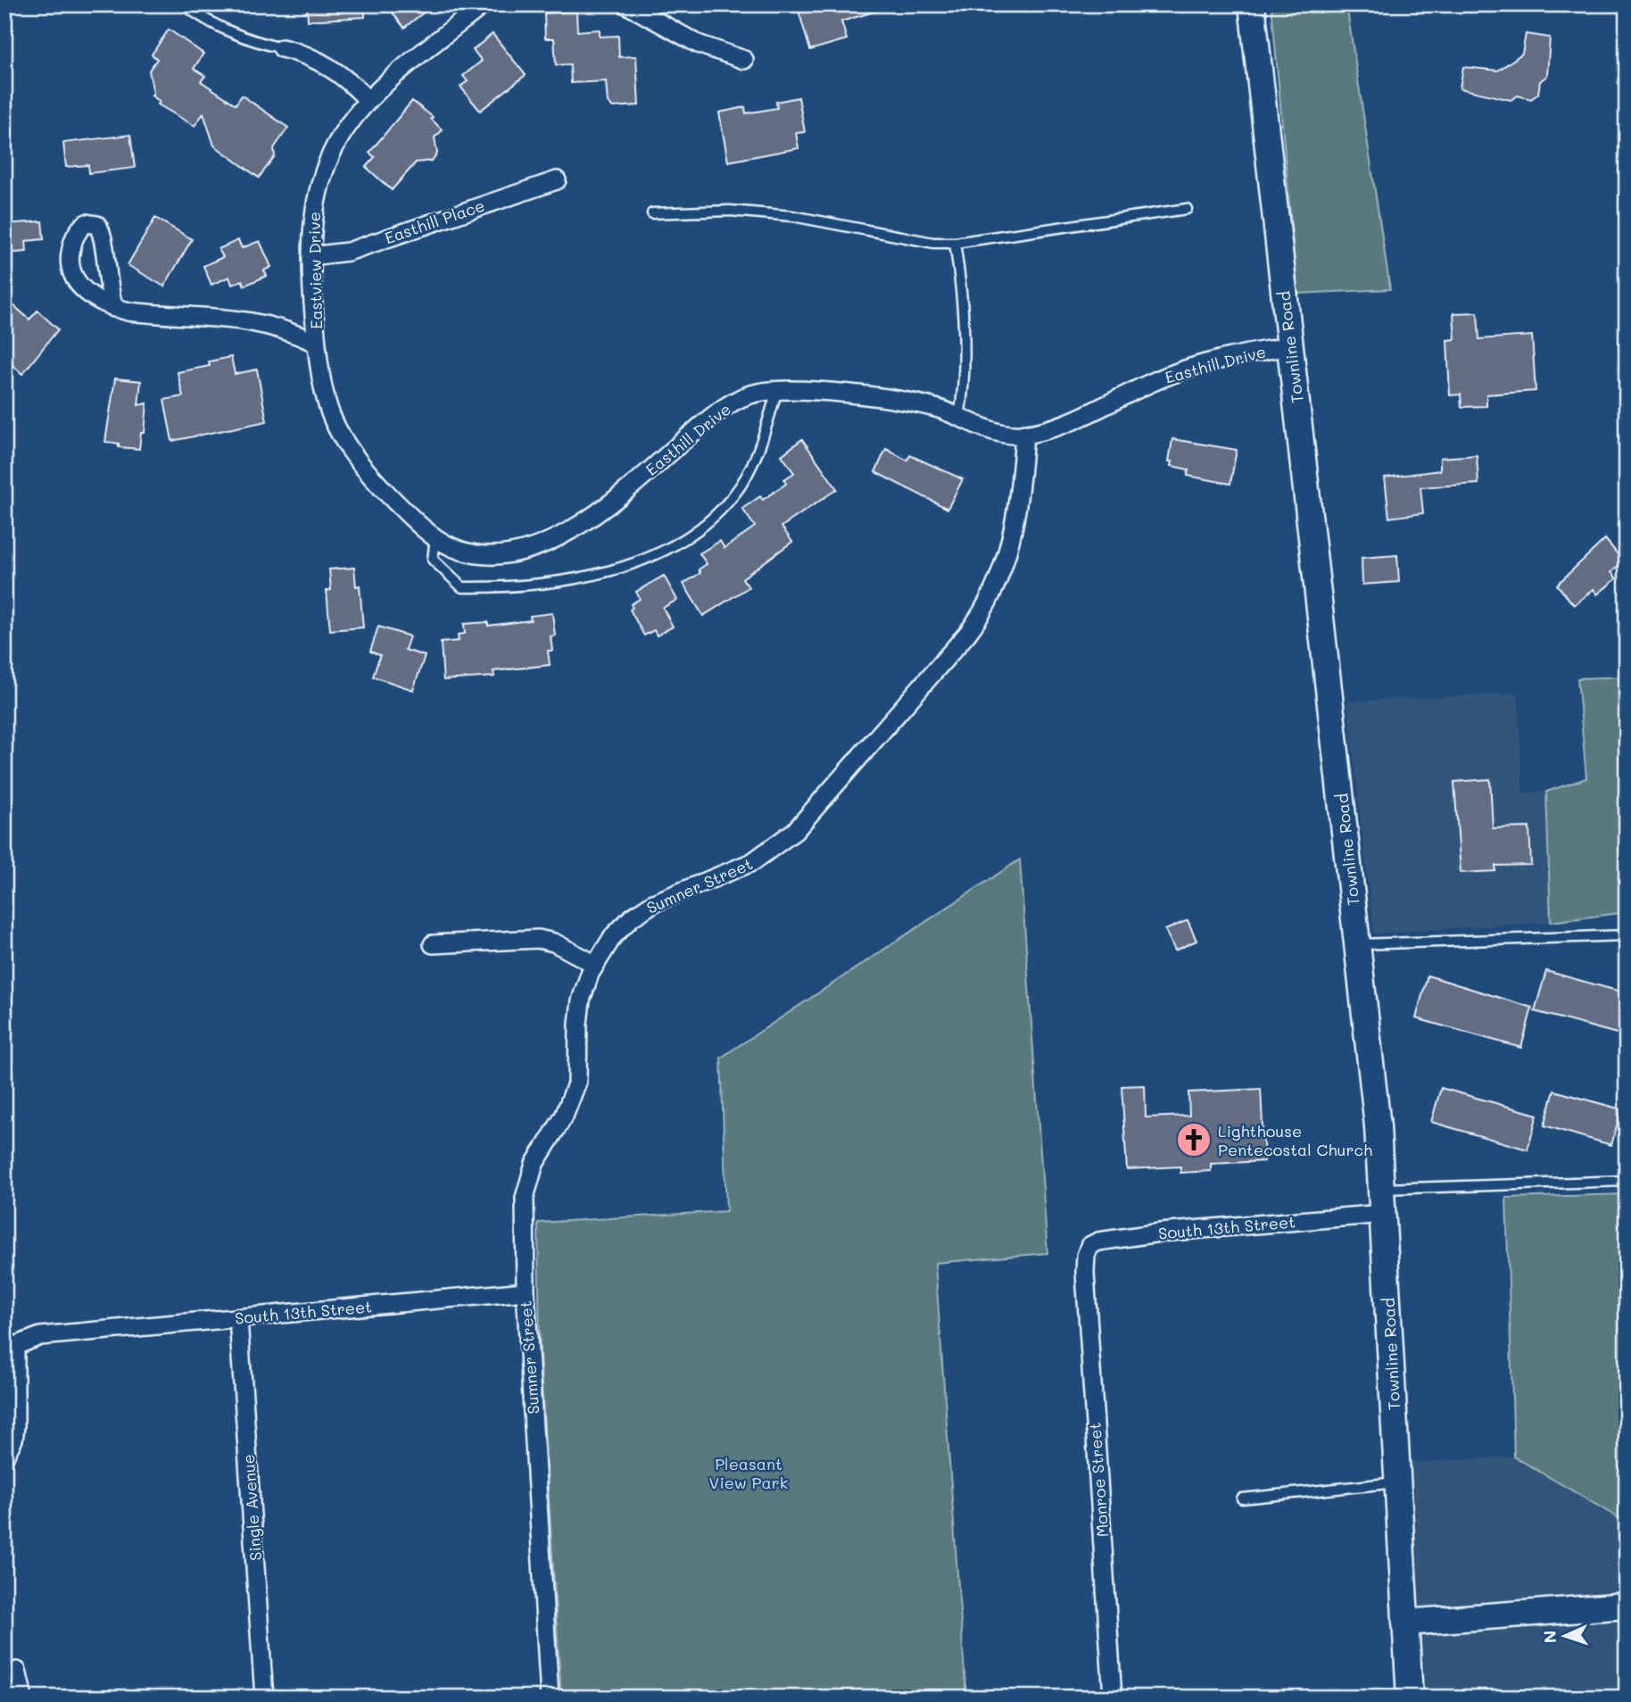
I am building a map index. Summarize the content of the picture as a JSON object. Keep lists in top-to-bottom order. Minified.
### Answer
{"streets":{"street":["Easthill Place","Eastview Drive","Townline Road","Easthill Drive","Sumner Street","South 13th Street","Monroe Street","Single Avenue"]},"crossings":[["Easthill Place","Eastview Drive"],["Eastview Drive","Easthill Drive"],["Townline Road","Easthill Drive"],["Townline Road","South 13th Street"],["Easthill Drive","Sumner Street"],["Sumner Street","South 13th Street"],["South 13th Street","Monroe Street"],["South 13th Street","Single Avenue"]],"parks":["Pleasant View Park"],"places":{"church":["Lighthouse Pentecostal Church"]},"north":"left"}
